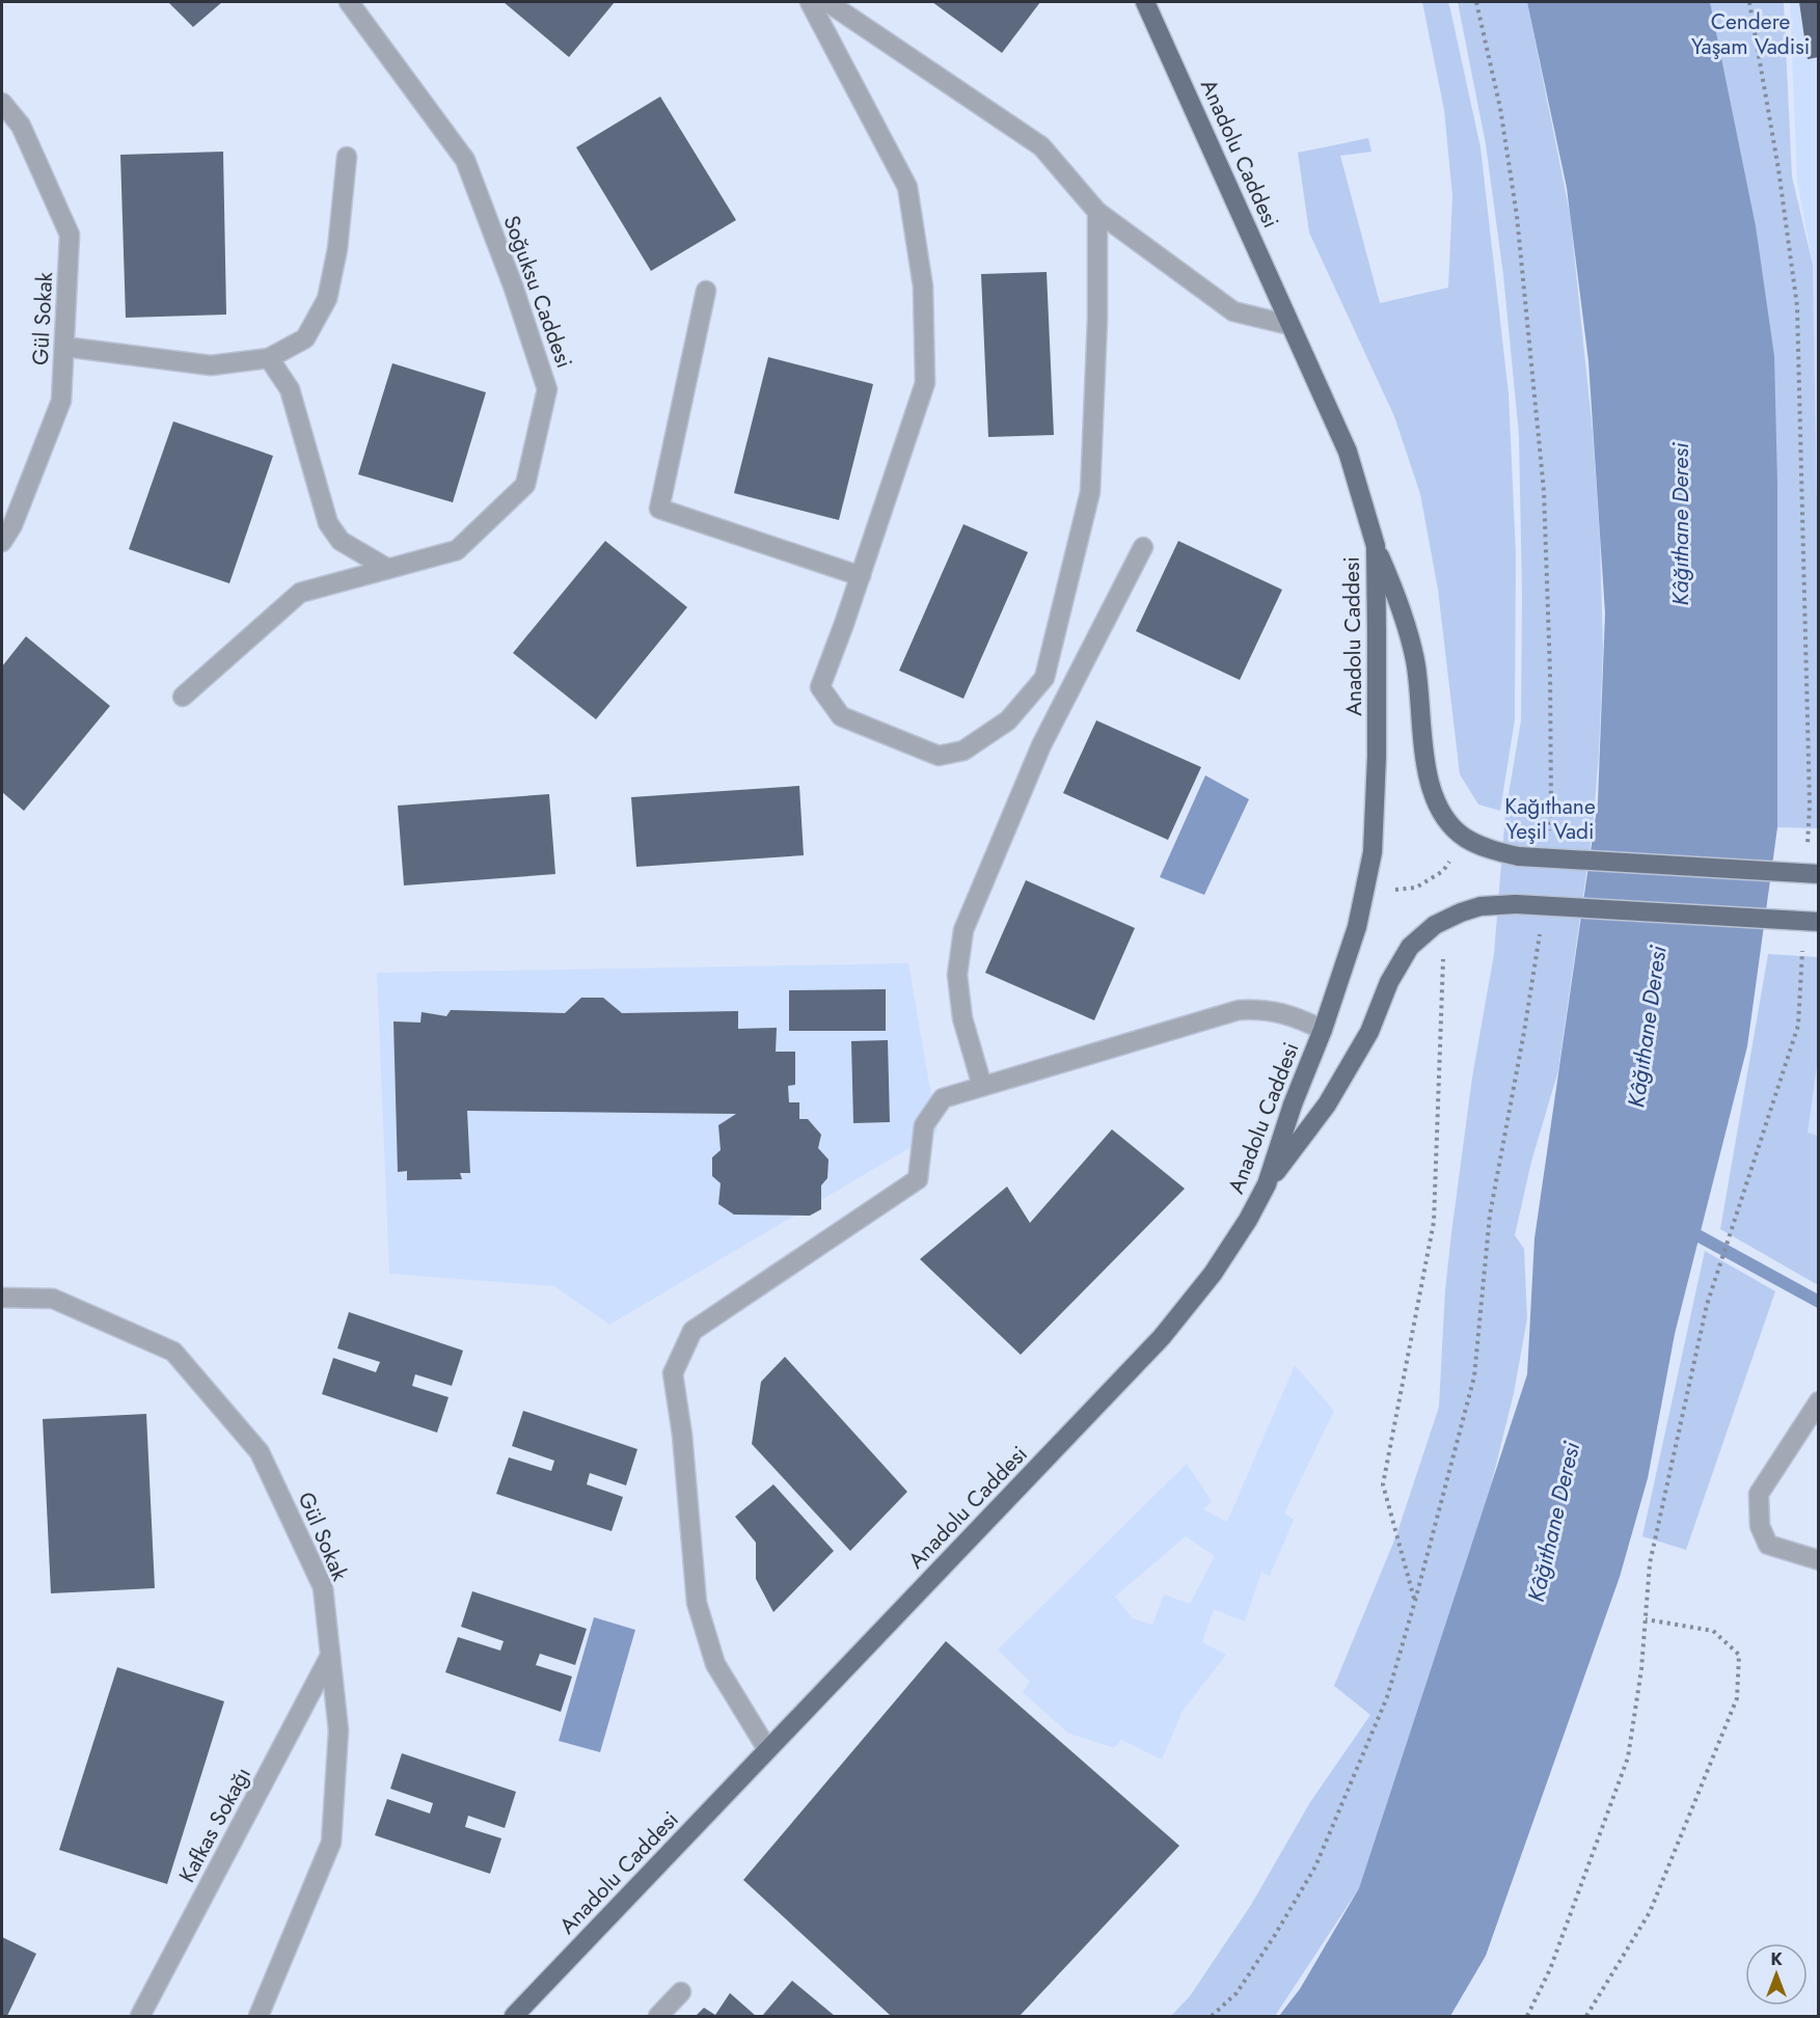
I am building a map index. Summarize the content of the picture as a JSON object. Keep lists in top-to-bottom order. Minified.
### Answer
{"streets":{"main road":["Anadolu Caddesi"],"street":["Soğuksu Caddesi","Gül Sokak","Kafkas Sokağı"]},"crossings":[["Gül Sokak","Kafkas Sokağı"]],"water":["Kâğıthane Deresi"],"parks":["Cendere Yaşam Vadisi","Kağıthane Yeşil Vadi"],"north":"top"}
